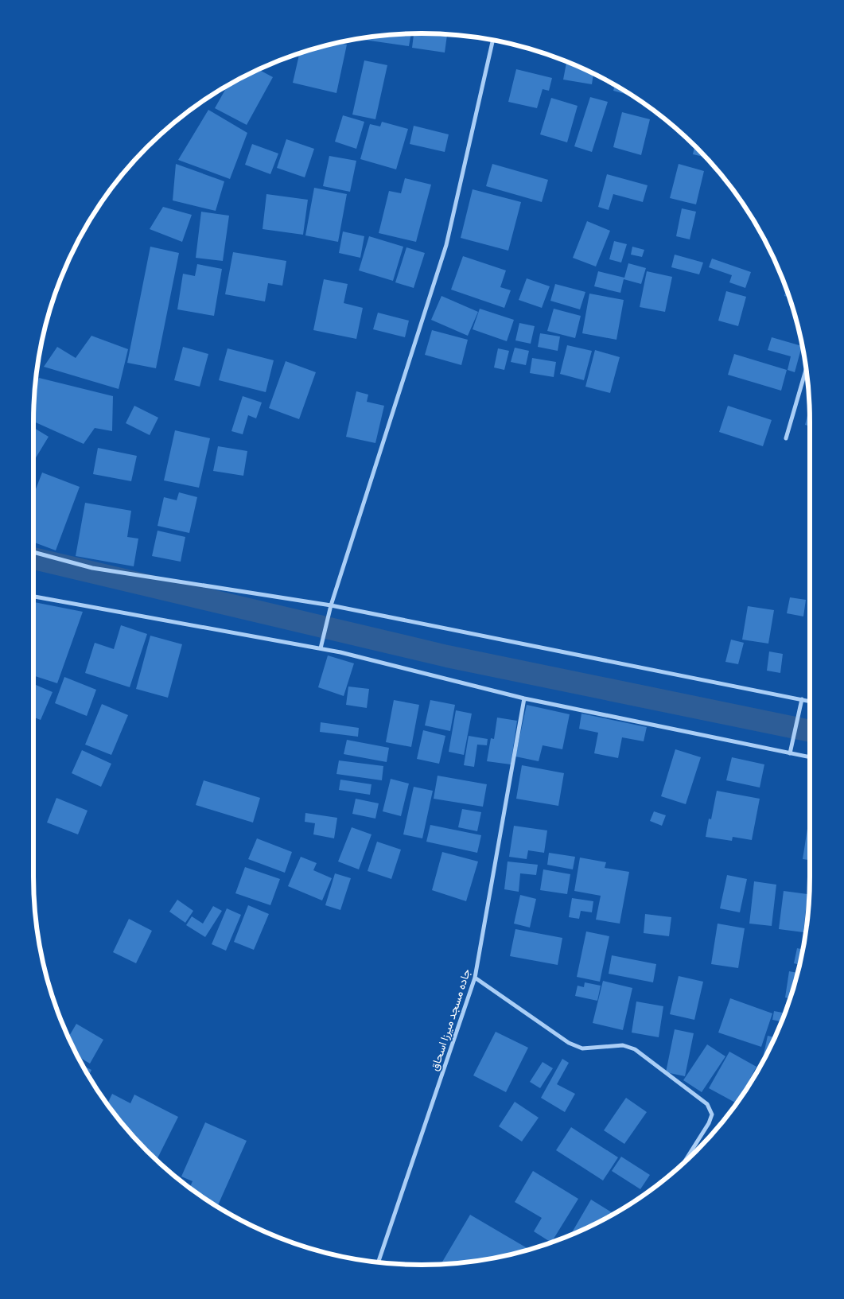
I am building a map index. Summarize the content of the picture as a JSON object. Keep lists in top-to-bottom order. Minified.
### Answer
{"streets":{"street":["جاده مسجد ميرزا اسحاق"]}}
